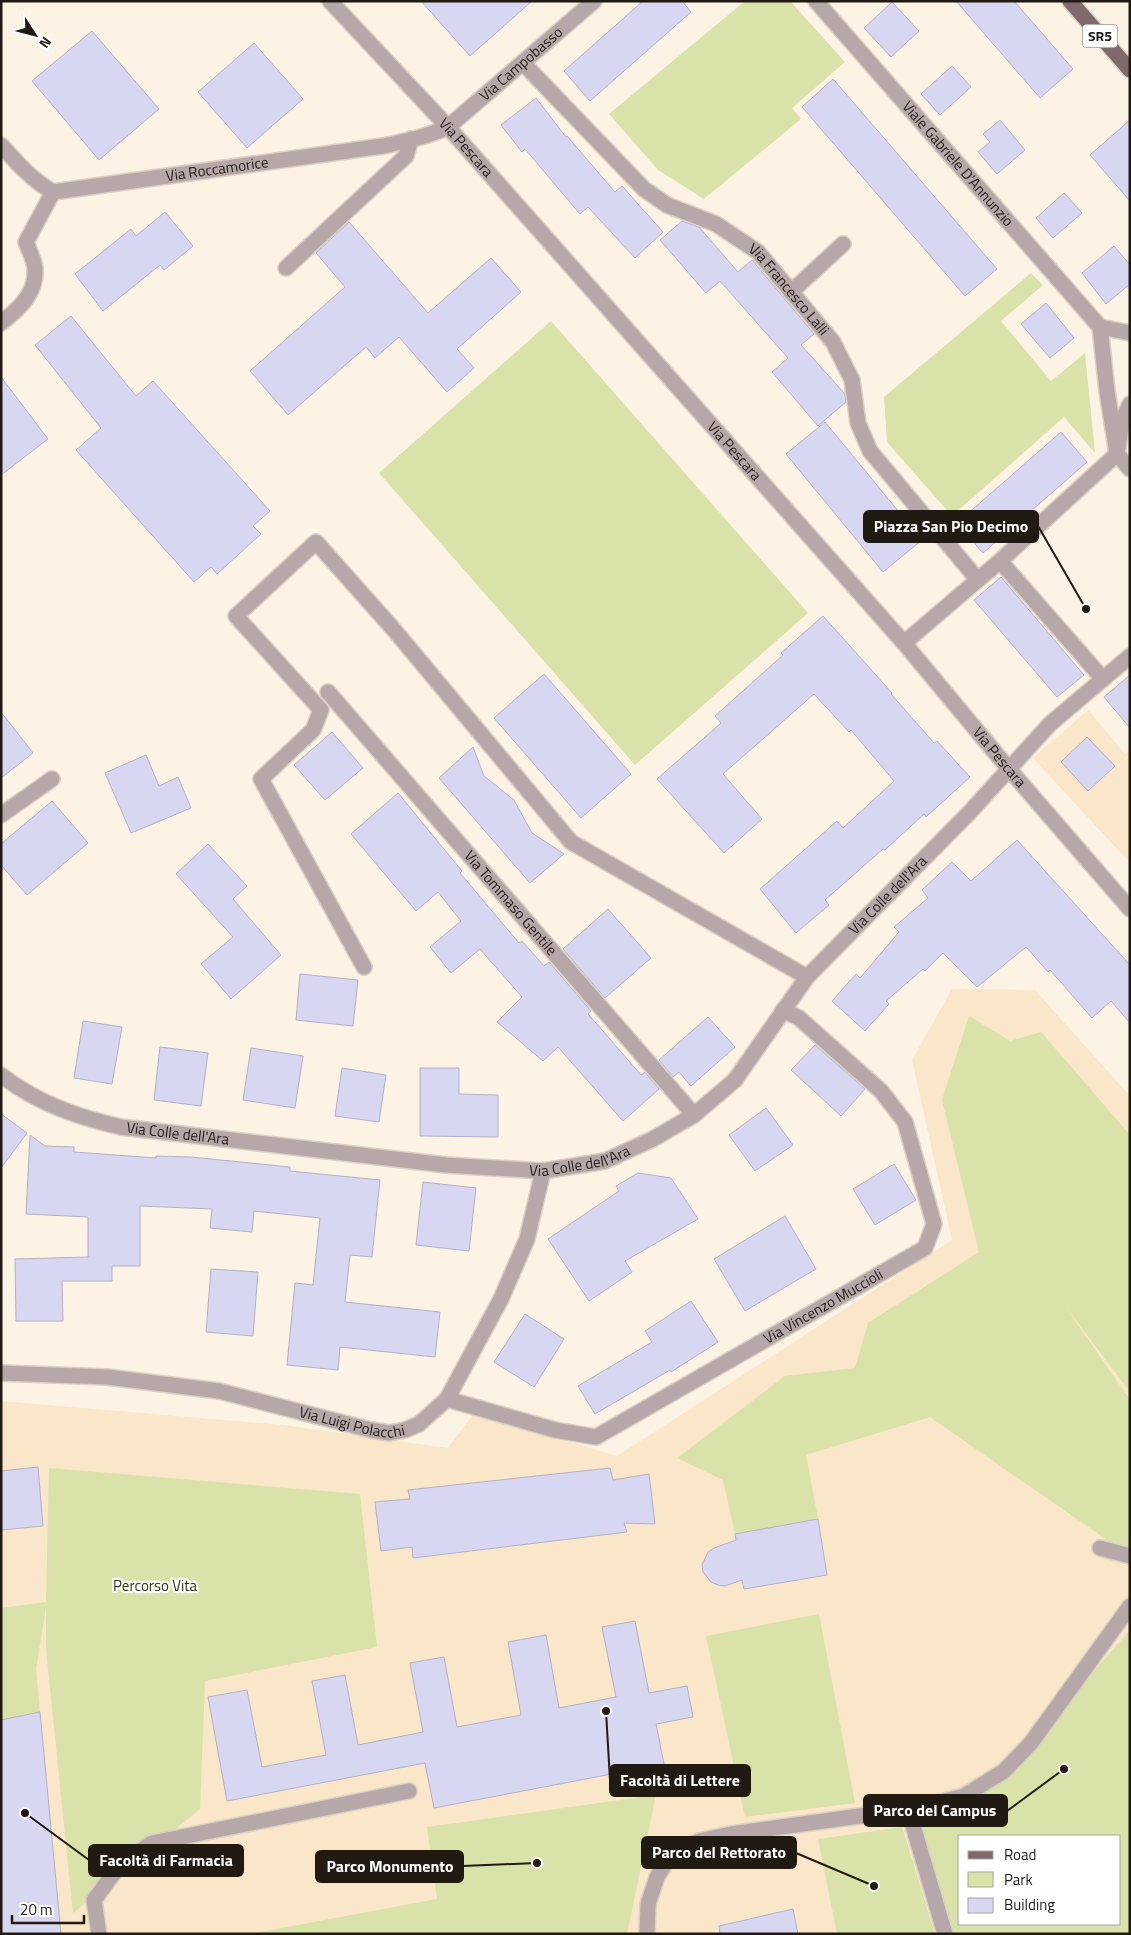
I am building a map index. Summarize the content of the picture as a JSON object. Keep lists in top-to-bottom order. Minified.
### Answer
{"streets":{"main road":["SR5"],"street":["Via Campobasso","Via Pescara","Viale Gabriele D'Annunzio","Via Roccamorice","Via Francesco Lalli","Via Colle dell'Ara","Via Tommaso Gentile","Via Vincenzo Muccioli","Via Luigi Polacchi"]},"crossings":[["Via Campobasso","Via Pescara"],["Via Campobasso","Via Roccamorice"],["Via Campobasso","Via Francesco Lalli"],["Via Pescara","Via Roccamorice"],["Via Pescara","Via Colle dell'Ara"],["Via Colle dell'Ara","Via Tommaso Gentile"],["Via Colle dell'Ara","Via Vincenzo Muccioli"],["Via Colle dell'Ara","Via Luigi Polacchi"],["Via Vincenzo Muccioli","Via Luigi Polacchi"]],"parks":["Percorso Vita"],"places":["Piazza San Pio Decimo","Facoltà di Lettere","Parco del Campus","Facoltà di Farmacia","Parco Monumento","Parco del Rettorato"],"legend":["Road","Park","Building"],"scale_bar":"20 m","north":"bottom right"}
